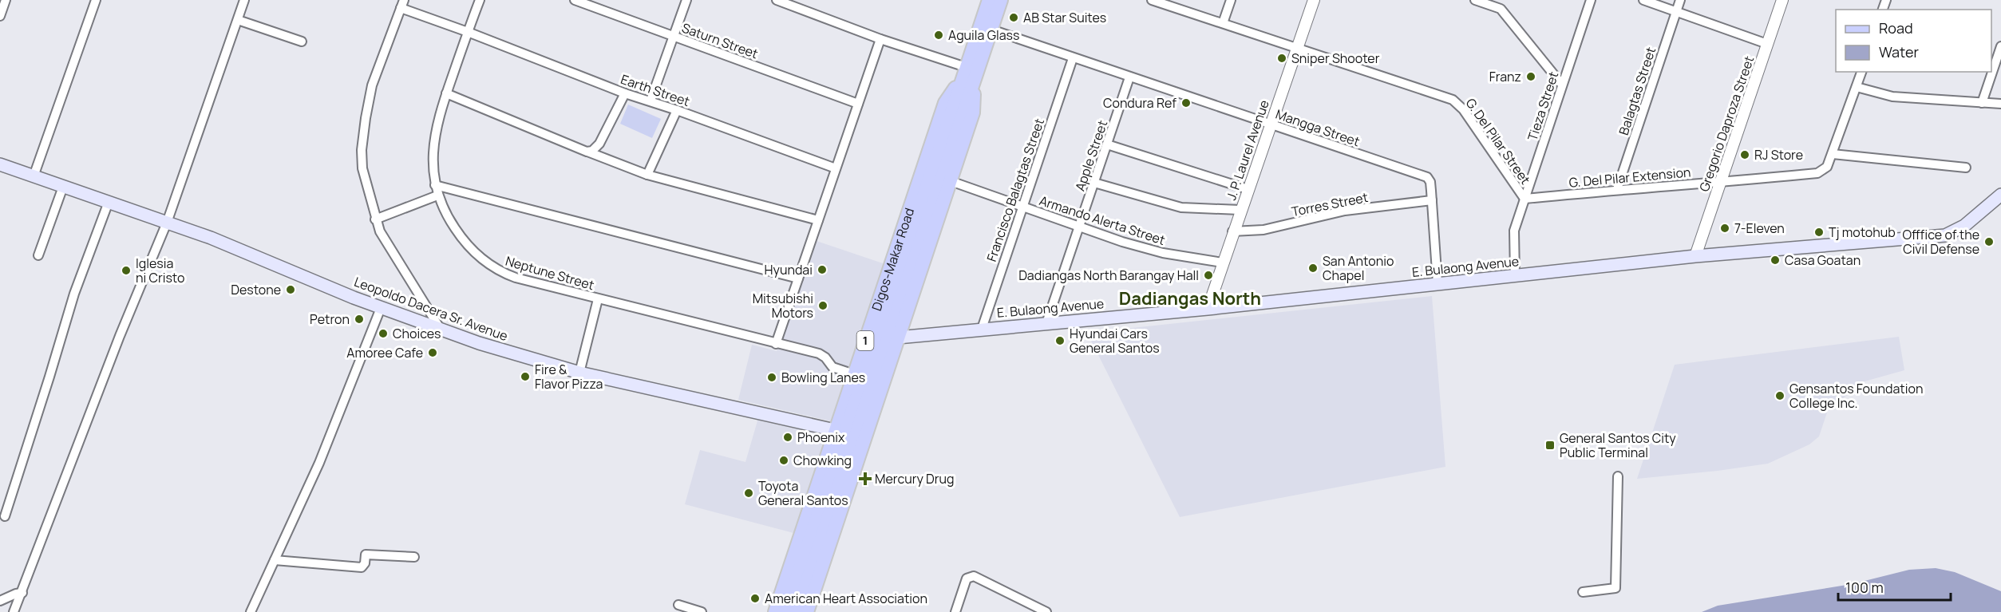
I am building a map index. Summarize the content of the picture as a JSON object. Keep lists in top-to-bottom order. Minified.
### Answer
{"streets":{"main road":["Digos-Makar Road","E. Bulaong Avenue","Leopoldo Dacera Sr. Avenue","1"],"street":["Saturn Street","Earth Street","Balagtas Street","Tieza Street","Gregorio Daproza Street","Mangga Street","G. Del Pilar Street","J. P. Laurel Avenue","Apple Street","G. Del Pilar Extension","Francisco Balagtas Street","Torres Street","Armando Alerta Street","Neptune Street"]},"crossings":[["Earth Street","Neptune Street"],["Balagtas Street","G. Del Pilar Extension"],["Tieza Street","G. Del Pilar Street"],["Tieza Street","G. Del Pilar Extension"],["Tieza Street","E. Bulaong Avenue"],["Gregorio Daproza Street","G. Del Pilar Extension"],["Gregorio Daproza Street","E. Bulaong Avenue"],["Mangga Street","J. P. Laurel Avenue"],["Mangga Street","Apple Street"],["Mangga Street","Francisco Balagtas Street"],["Mangga Street","Torres Street"],["Mangga Street","Digos-Makar Road"],["Mangga Street","E. Bulaong Avenue"],["G. Del Pilar Street","J. P. Laurel Avenue"],["G. Del Pilar Street","G. Del Pilar Extension"],["J. P. Laurel Avenue","Torres Street"],["J. P. Laurel Avenue","Armando Alerta Street"],["J. P. Laurel Avenue","E. Bulaong Avenue"],["Apple Street","Armando Alerta Street"],["Apple Street","E. Bulaong Avenue"],["Francisco Balagtas Street","Armando Alerta Street"],["Francisco Balagtas Street","E. Bulaong Avenue"],["Armando Alerta Street","Digos-Makar Road"],["Digos-Makar Road","E. Bulaong Avenue"],["Digos-Makar Road","Neptune Street"],["Digos-Makar Road","Leopoldo Dacera Sr. Avenue"]],"districts":["Dadiangas North"],"places":{"other":["AB Star Suites","Aguila Glass","Sniper Shooter","Franz","Condura Ref","RJ Store","7-Eleven","Tj motohub","Offfice of the Civil Defense","Casa Goatan","San Antonio Chapel","Hyundai","Iglesia ni Cristo","Dadiangas North Barangay Hall","Destone","Mitsubishi Motors","Petron","Choices","Hyundai Cars General Santos","Amoree Cafe","Fire & Flavor Pizza","Bowling Lanes","Gensantos Foundation College Inc.","Phoenix","Chowking","Toyota General Santos","American Heart Association"],"transit":["General Santos City Public Terminal"],"health":["Mercury Drug"]},"legend":["Road","Water"],"scale_bar":"100 m"}
